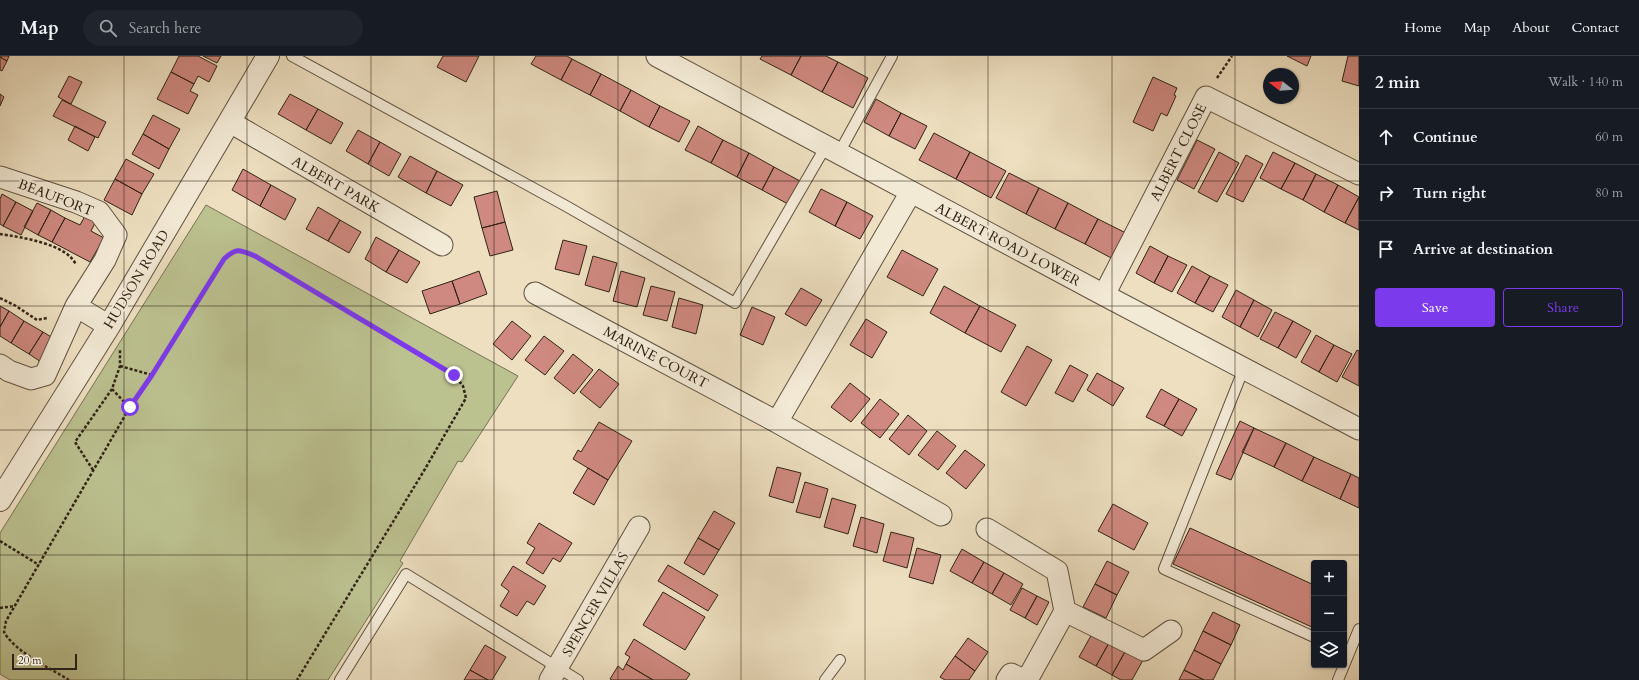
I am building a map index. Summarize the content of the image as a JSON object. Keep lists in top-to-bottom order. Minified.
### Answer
{"streets":{"street":["ALBERT CLOSE","ALBERT PARK","BEAUFORT","ALBERT ROAD LOWER","HUDSON ROAD","MARINE COURT","SPENCER VILLAS"]},"crossings":[["ALBERT CLOSE","ALBERT ROAD LOWER"],["ALBERT PARK","HUDSON ROAD"]],"scale_bar":"20 m","north":"left","page":{"header":"Map","search":"Search here","nav":["Home","Map","About","Contact"],"heading":["2 min","Walk · 140 m"],"list":[["Continue","60 m"],["Turn right","80 m"],"Arrive at destination"],"buttons":["Save","Share"],"map_buttons":["+","−"],"scale":"20 m"}}
